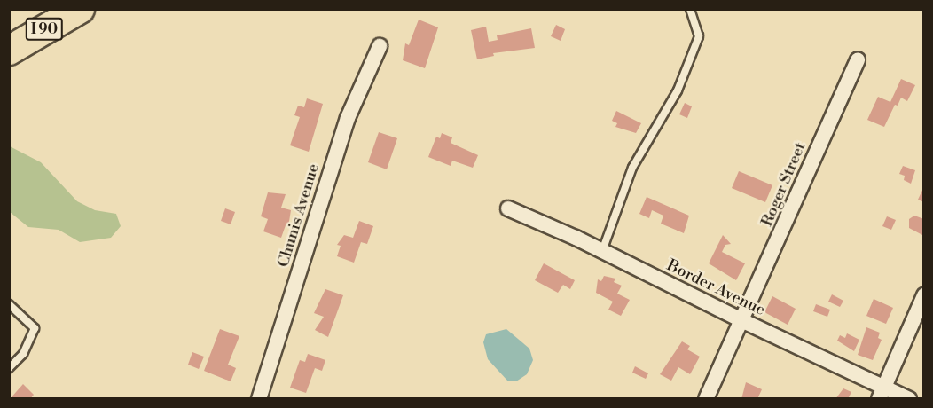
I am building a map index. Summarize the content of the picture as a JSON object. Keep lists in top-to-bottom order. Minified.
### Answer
{"streets":{"highway":["I 90"],"street":["Roger Street","Chunis Avenue","Border Avenue"]},"crossings":[["Roger Street","Border Avenue"]]}
